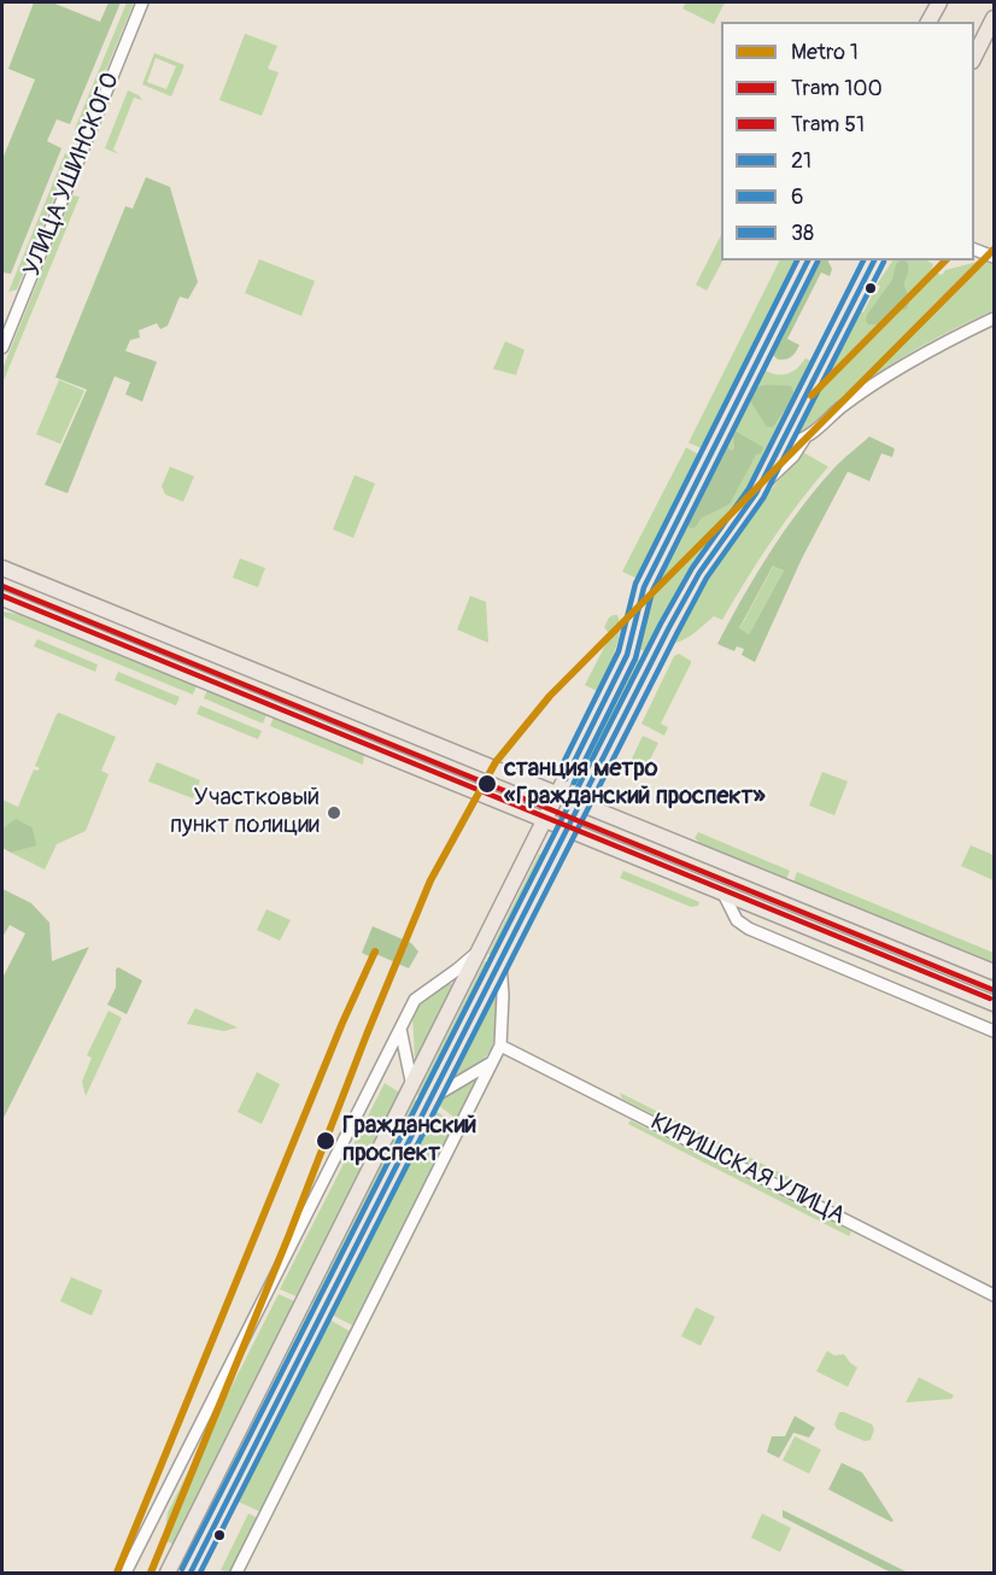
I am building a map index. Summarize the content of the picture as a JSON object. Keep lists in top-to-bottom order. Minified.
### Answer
{"streets":{"street":["УЛИЦА УШИНСКОГО","КИРИШСКАЯ УЛИЦА"]},"places":["станция метро «Гражданский проспект»","Участковый пункт полиции","Гражданский проспект"],"lines":["metro line 1","transit line 21","transit line 38","transit line 6","tram line 100","tram line 51"],"legend":["Metro 1","Tram 100","Tram 51","21","6","38"]}
